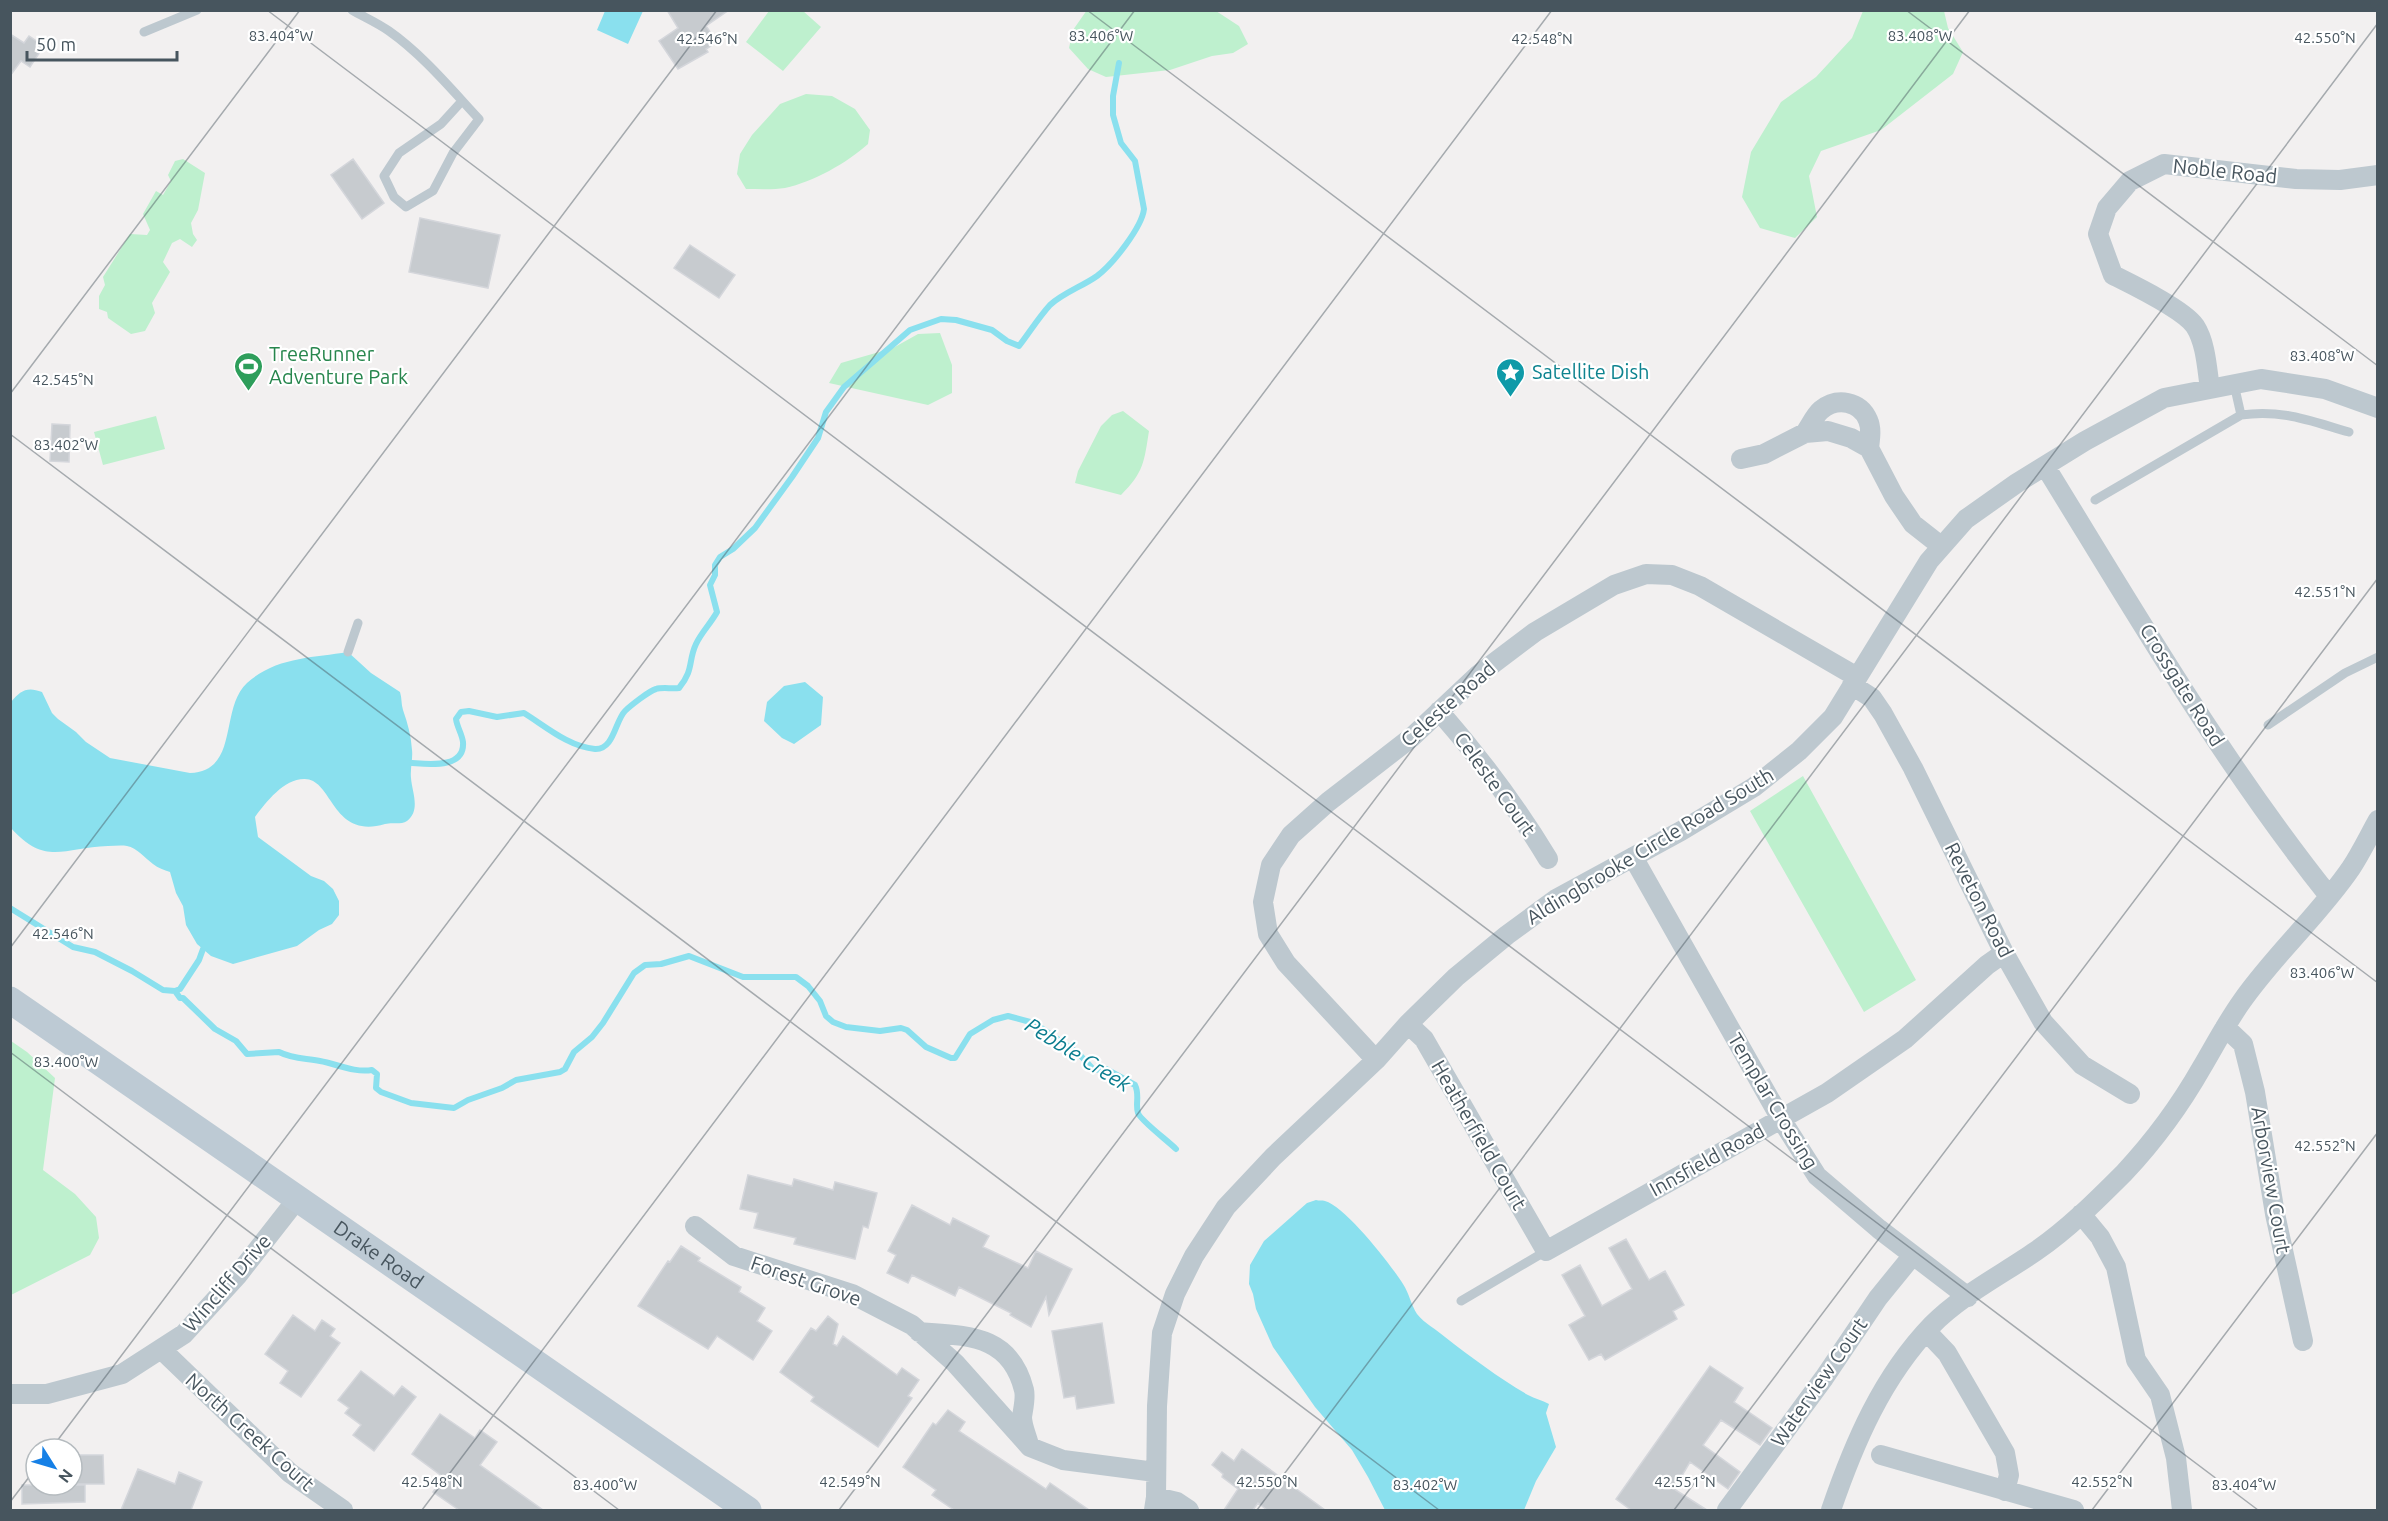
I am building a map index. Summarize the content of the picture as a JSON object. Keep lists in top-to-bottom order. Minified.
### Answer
{"streets":{"street":["Noble Road","Crossgate Road","Celeste Road","Celeste Court","Aldingbrooke Circle Road South","Reveton Road","Templar Crossing","Heatherfield Court","Innsfield Road","Arborview Court","Drake Road","Forest Grove","Wincliff Drive","Waterview Court","North Creek Court"]},"crossings":[["Noble Road","Aldingbrooke Circle Road South"],["Crossgate Road","Aldingbrooke Circle Road South"],["Celeste Road","Celeste Court"],["Celeste Road","Aldingbrooke Circle Road South"],["Celeste Road","Reveton Road"],["Aldingbrooke Circle Road South","Reveton Road"],["Aldingbrooke Circle Road South","Templar Crossing"],["Aldingbrooke Circle Road South","Heatherfield Court"],["Aldingbrooke Circle Road South","Forest Grove"],["Reveton Road","Innsfield Road"],["Templar Crossing","Innsfield Road"],["Templar Crossing","Waterview Court"],["Heatherfield Court","Innsfield Road"],["Drake Road","Wincliff Drive"],["Wincliff Drive","North Creek Court"]],"water":["Pebble Creek"],"places":{"sports":["TreeRunner Adventure Park"],"place":["Satellite Dish"]},"scale_bar":"50 m","north":"bottom right","coordinates":["83.404°W","83.406°W","83.408°W","42.550°N","42.546°N","42.548°N","42.545°N","83.402°W","42.551°N","83.400°W","42.552°N","42.549°N"]}
